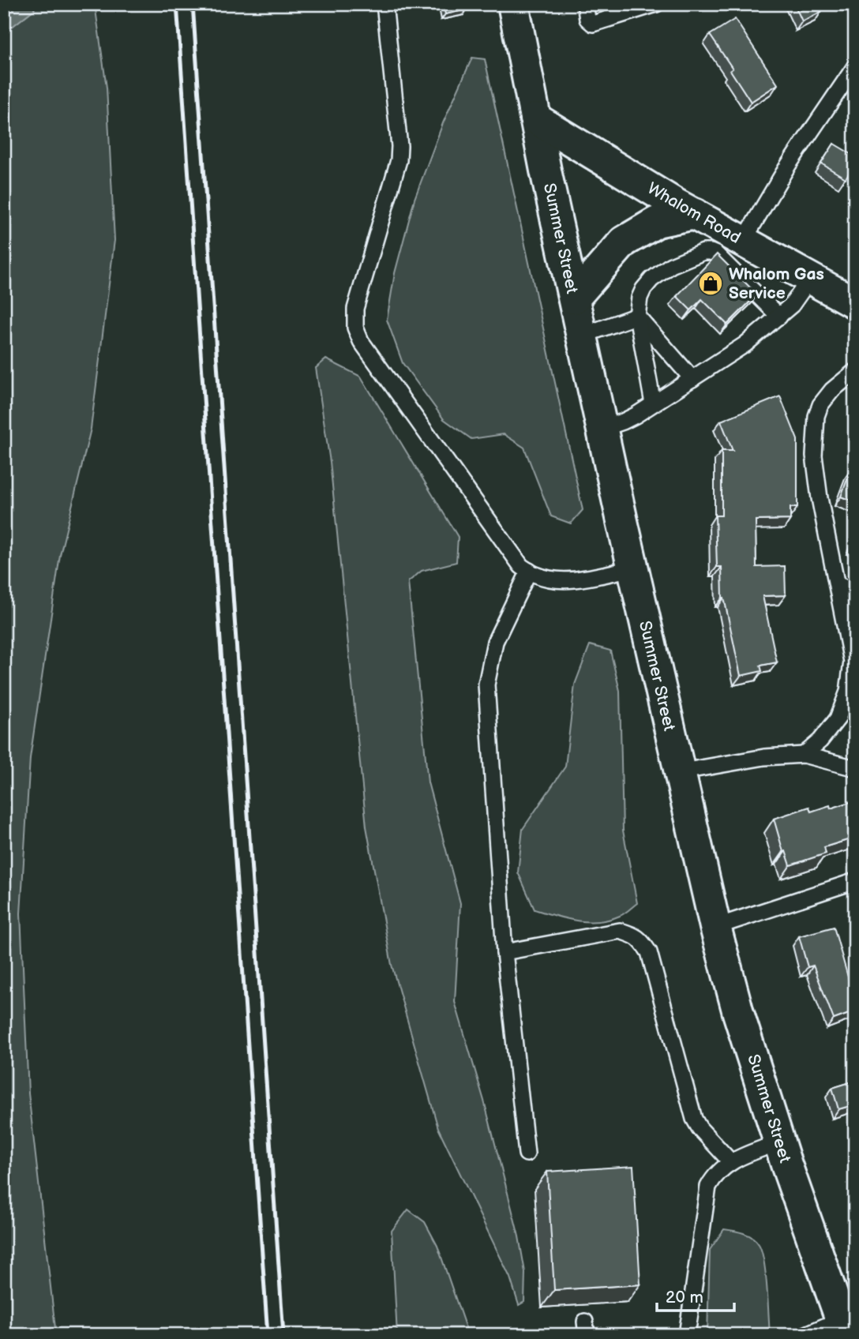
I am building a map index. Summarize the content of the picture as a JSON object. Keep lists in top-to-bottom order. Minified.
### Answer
{"streets":{"main road":["Whalom Road","Summer Street"]},"crossings":[["Whalom Road","Summer Street"]],"places":{"shop":["Whalom Gas Service"]},"scale_bar":"20 m"}
